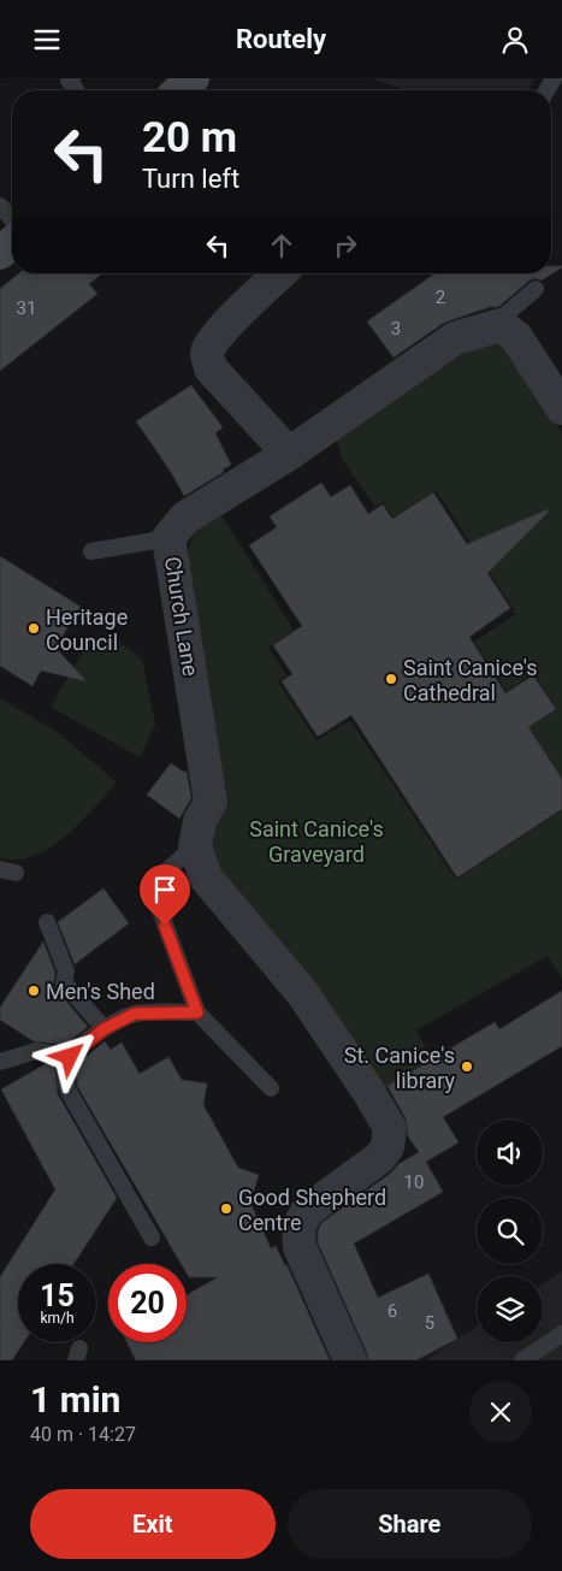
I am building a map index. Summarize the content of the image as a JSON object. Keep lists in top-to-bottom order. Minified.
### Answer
{"streets":{"street":["Church Lane"]},"parks":["Saint Canice's Graveyard"],"places":["Heritage Council","Saint Canice's Cathedral","Men's Shed","St. Canice's library","Good Shepherd Centre"],"house_numbers":["2","31","3","10","6","5"],"page":{"header":"Routely","turn":["20 m","Turn left"],"speed":"15 km/h","limit":"20","heading":["1 min","40 m · 14:27"],"buttons":["Exit","Share"]}}
